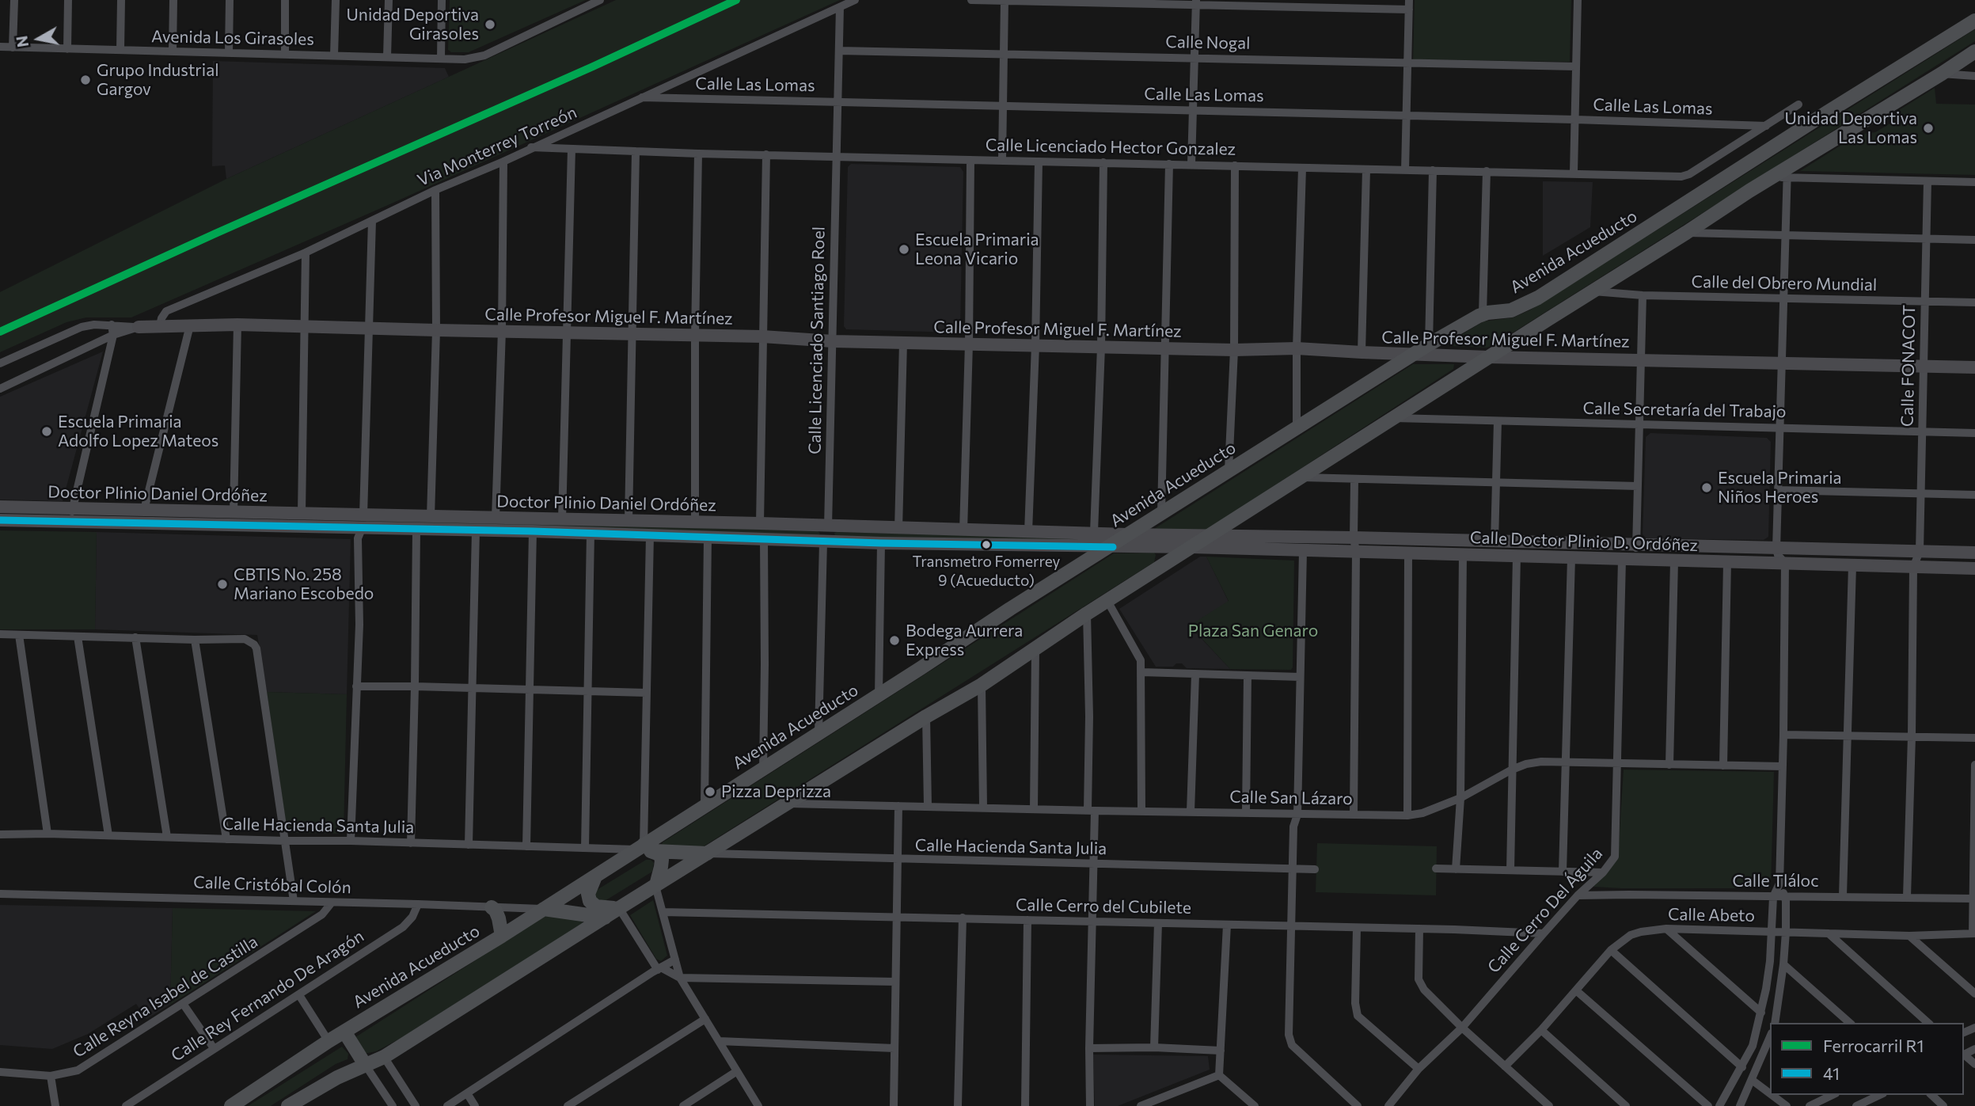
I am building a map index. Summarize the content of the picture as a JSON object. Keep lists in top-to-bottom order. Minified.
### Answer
{"streets":{"main road":["Avenida Acueducto"],"street":["Avenida Los Girasoles","Calle Nogal","Calle Las Lomas","Via Monterrey Torreón","Calle Licenciado Hector Gonzalez","Calle del Obrero Mundial","Calle Profesor Miguel F. Martínez","Calle Licenciado Santiago Roel","Calle FONACOT","Calle Secretaría del Trabajo","Doctor Plinio Daniel Ordóñez","Calle Doctor Plinio D. Ordóñez","Calle San Lázaro","Calle Hacienda Santa Julia","Calle Tláloc","Calle Cristóbal Colón","Calle Cerro del Cubilete","Calle Cerro Del Águila","Calle Abeto","Calle Rey Fernando De Aragón","Calle Reyna Isabel de Castilla"]},"crossings":[["Calle Nogal","Calle Licenciado Santiago Roel"],["Calle Las Lomas","Via Monterrey Torreón"],["Calle Las Lomas","Calle Licenciado Hector Gonzalez"],["Calle Las Lomas","Calle Licenciado Santiago Roel"],["Via Monterrey Torreón","Calle Licenciado Hector Gonzalez"],["Via Monterrey Torreón","Calle Profesor Miguel F. Martínez"],["Via Monterrey Torreón","Calle Licenciado Santiago Roel"],["Calle Licenciado Hector Gonzalez","Calle Licenciado Santiago Roel"],["Avenida Acueducto","Calle Profesor Miguel F. Martínez"],["Avenida Acueducto","Doctor Plinio Daniel Ordóñez"],["Avenida Acueducto","Calle Hacienda Santa Julia"],["Avenida Acueducto","Calle Cristóbal Colón"],["Calle del Obrero Mundial","Calle FONACOT"],["Calle Profesor Miguel F. Martínez","Calle Licenciado Santiago Roel"],["Calle Profesor Miguel F. Martínez","Calle FONACOT"],["Calle Licenciado Santiago Roel","Doctor Plinio Daniel Ordóñez"],["Calle FONACOT","Calle Secretaría del Trabajo"],["Calle FONACOT","Calle Doctor Plinio D. Ordóñez"],["Doctor Plinio Daniel Ordóñez","Calle Doctor Plinio D. Ordóñez"],["Calle Doctor Plinio D. Ordóñez","Calle Cerro Del Águila"],["Calle San Lázaro","Calle Cerro Del Águila"],["Calle Tláloc","Calle Cerro Del Águila"],["Calle Cristóbal Colón","Calle Rey Fernando De Aragón"],["Calle Cristóbal Colón","Calle Reyna Isabel de Castilla"],["Calle Cerro del Cubilete","Calle Cerro Del Águila"]],"parks":["Plaza San Genaro"],"places":["Unidad Deportiva Girasoles","Grupo Industrial Gargov","Unidad Deportiva Las Lomas","Escuela Primaria Leona Vicario","Escuela Primaria Adolfo Lopez Mateos","Escuela Primaria Niños Heroes","Transmetro Fomerrey 9 (Acueducto)","CBTIS No. 258 Mariano Escobedo","Bodega Aurrera Express","Pizza Deprizza"],"lines":["rail line R1","transit line 41"],"legend":["Ferrocarril R1","41"],"north":"left"}
